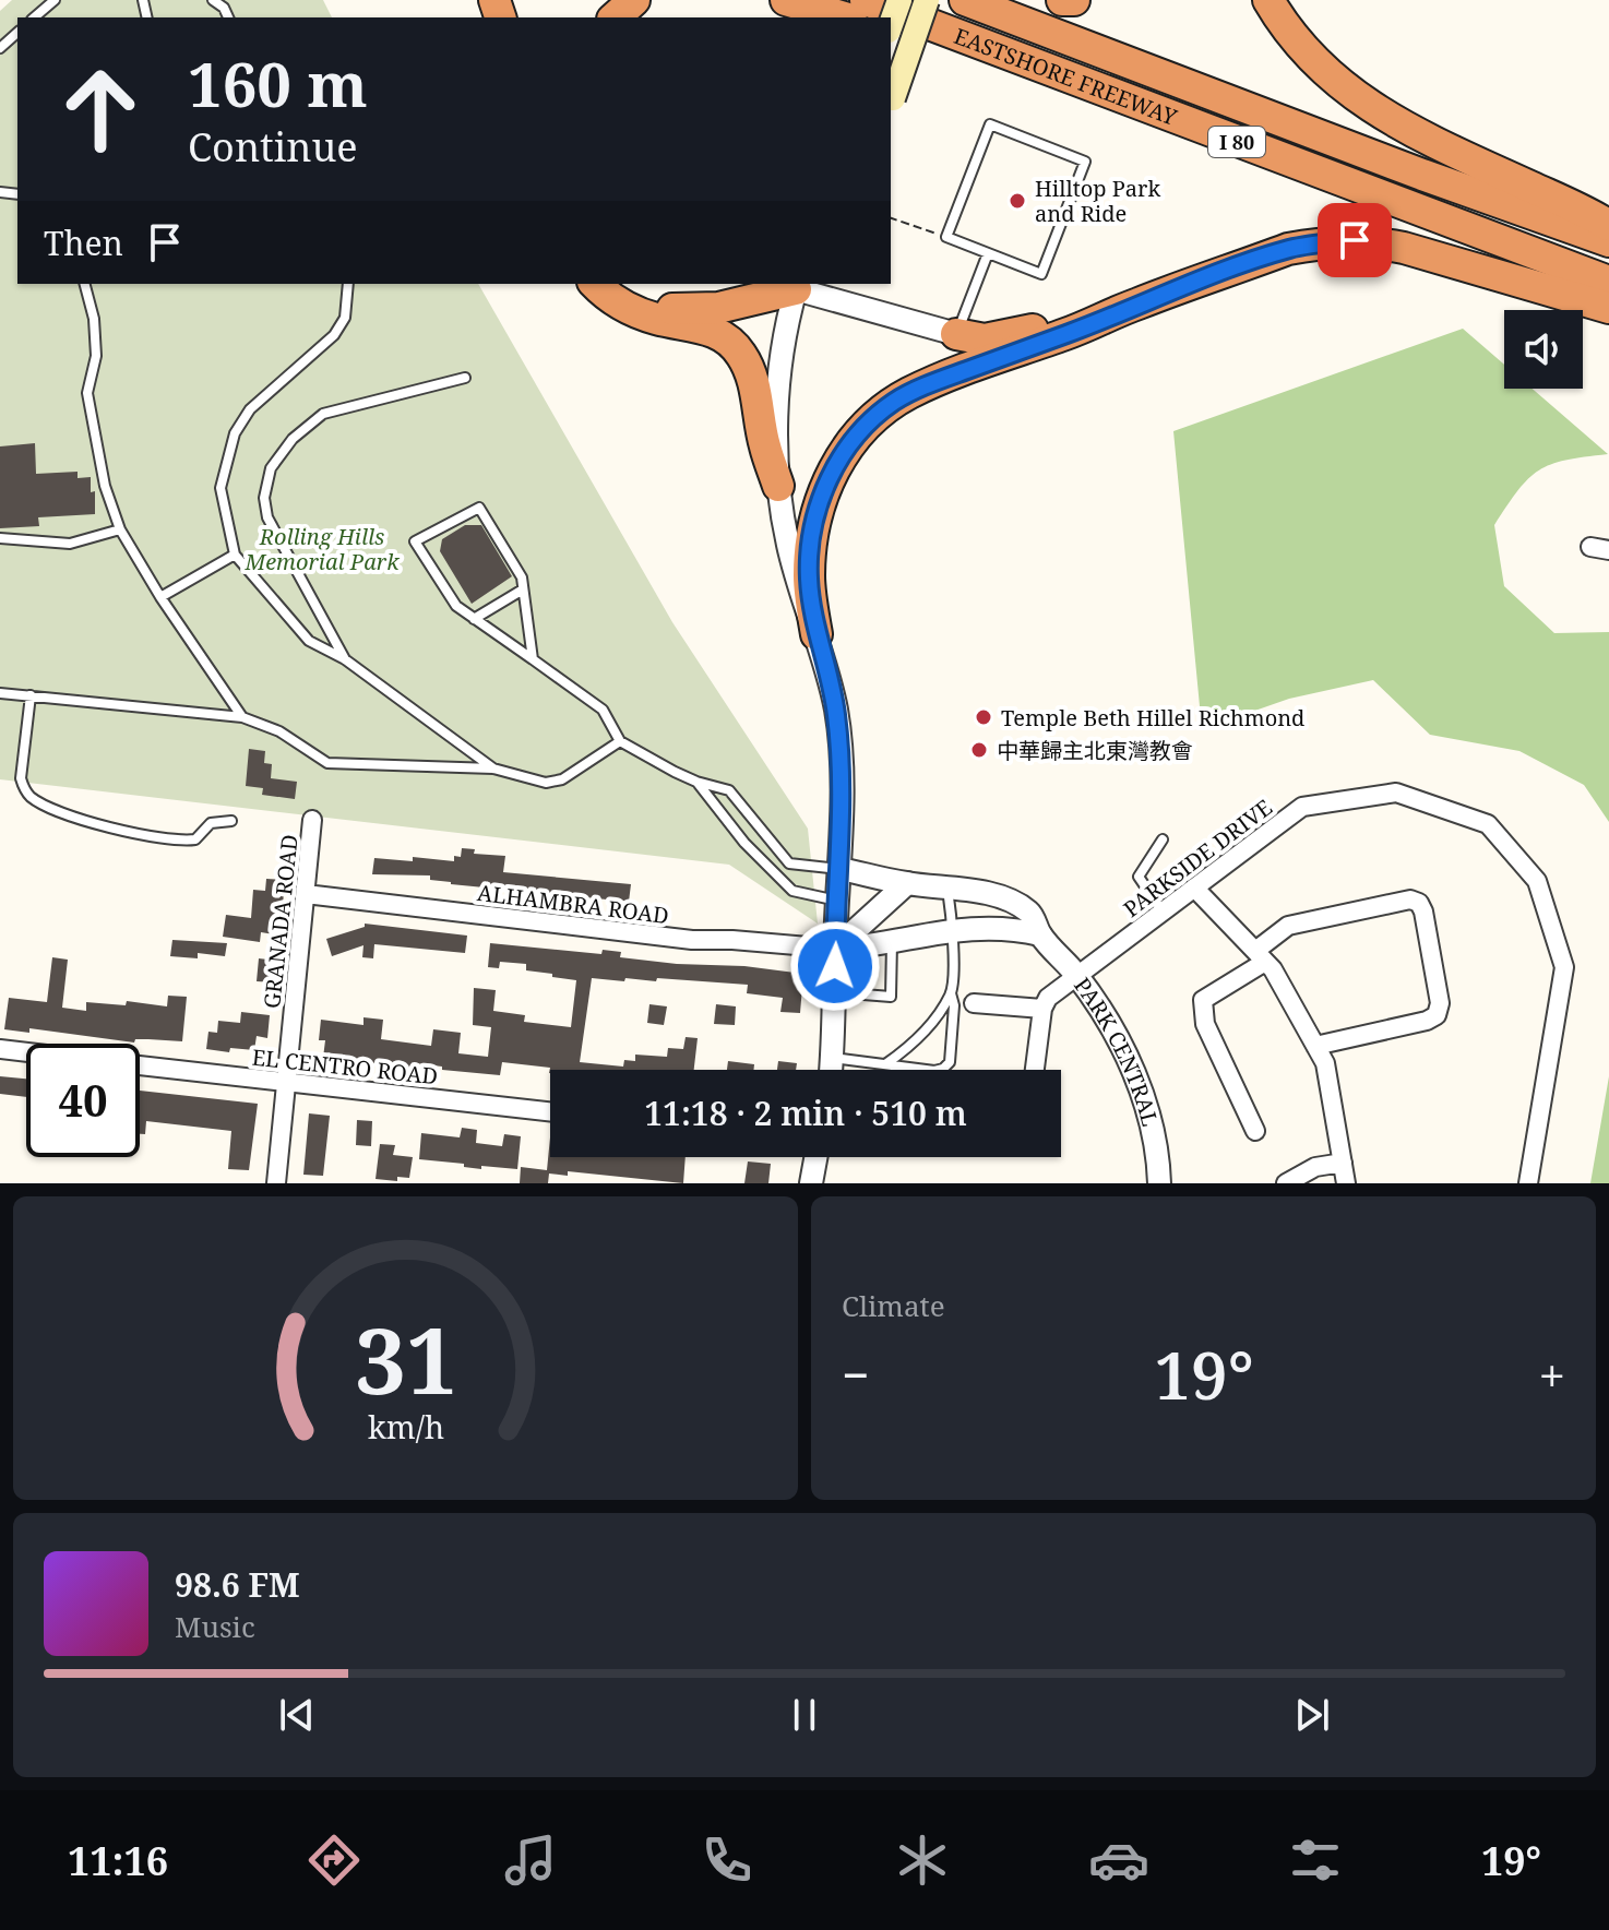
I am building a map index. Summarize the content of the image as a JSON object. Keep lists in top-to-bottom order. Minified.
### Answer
{"streets":{"highway":["EASTSHORE FREEWAY","I 80"],"street":["PARKSIDE DRIVE","ALHAMBRA ROAD","GRANADA ROAD","PARK CENTRAL","EL CENTRO ROAD"]},"crossings":[["PARKSIDE DRIVE","PARK CENTRAL"],["ALHAMBRA ROAD","GRANADA ROAD"],["GRANADA ROAD","EL CENTRO ROAD"]],"parks":["Rolling Hills Memorial Park"],"places":["Hilltop Park and Ride","Temple Beth Hillel Richmond","中華歸主北東灣教會"],"page":{"turn":["160 m","Continue"],"then":"Then","limit":"40","trip":"11:18 · 2 min · 510 m","tile":"Climate","heat":["−","19°","+"],"song":["98.6 FM","Music"],"tabs":["11:16","19°"],"gauge":["31","km/h"]}}
